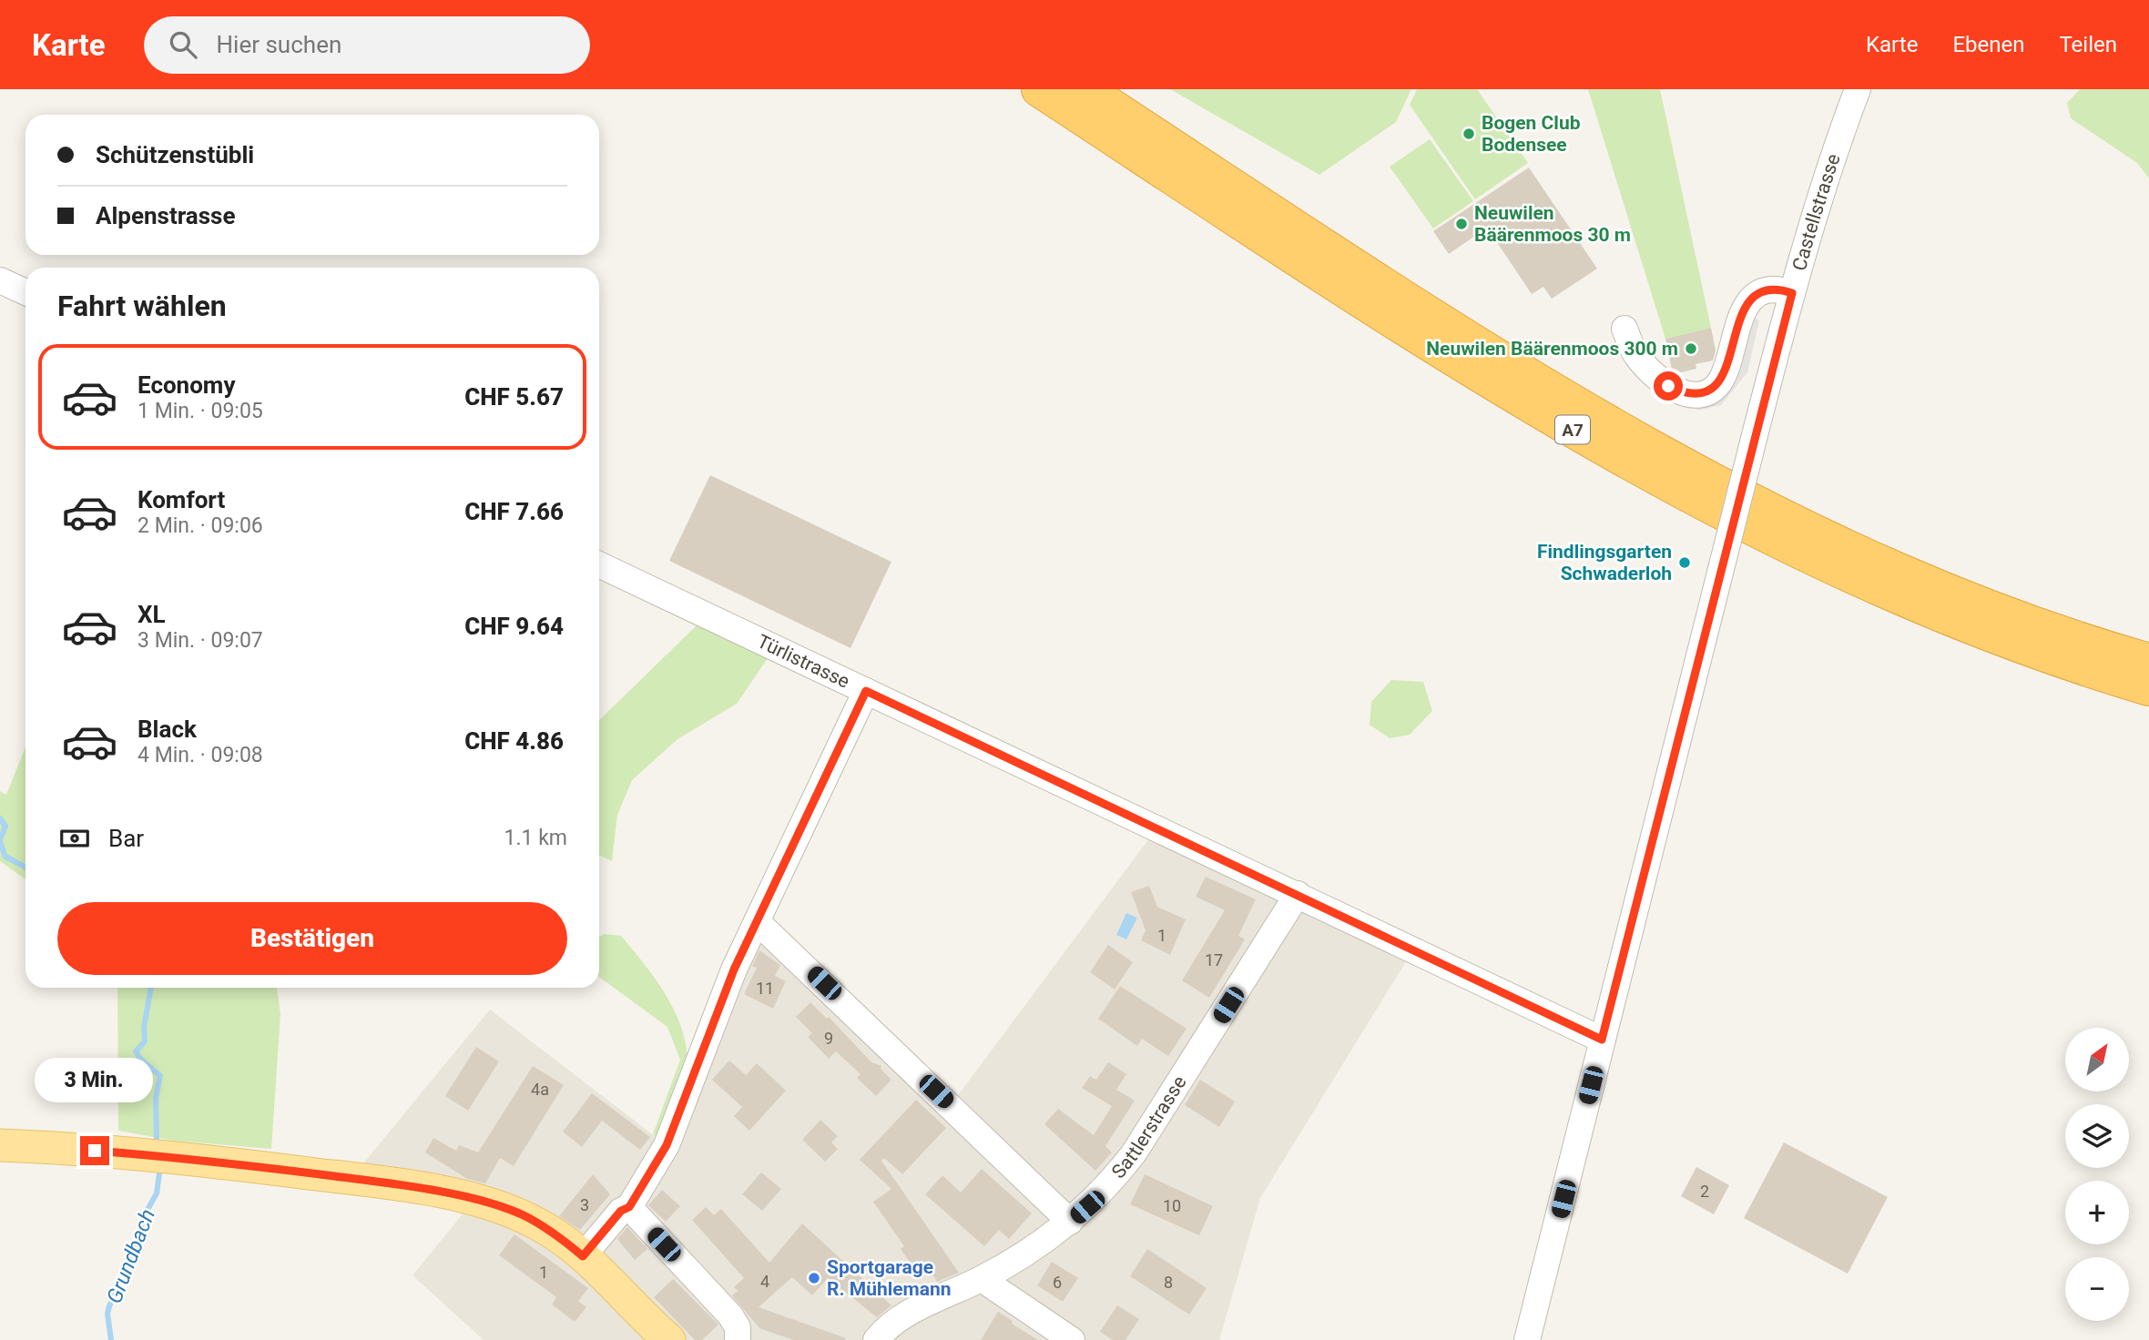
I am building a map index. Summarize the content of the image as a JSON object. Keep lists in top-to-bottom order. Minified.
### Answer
{"streets":{"highway":["A7"],"street":["Castellstrasse","Türlistrasse","Sattlerstrasse"]},"crossings":[["Castellstrasse","Türlistrasse"],["Türlistrasse","Sattlerstrasse"]],"water":["Grundbach"],"places":["Bogen Club Bodensee","Neuwilen Bäärenmoos 30 m","Neuwilen Bäärenmoos 300 m","Findlingsgarten Schwaderloh","Sportgarage R. Mühlemann"],"house_numbers":["1","17","11","9","4a","2","3","10","1","4","6","8"],"north":"top right","page":{"header":"Karte","search":"Hier suchen","nav":["Karte","Ebenen","Teilen"],"banner":["Schützenstübli","Alpenstrasse"],"heading":"Fahrt wählen","list":[{"name":"Economy","note":"1 Min. · 09:05","value":"CHF 5.67"},{"name":"Komfort","note":"2 Min. · 09:06","value":"CHF 7.66"},{"name":"XL","note":"3 Min. · 09:07","value":"CHF 9.64"},{"name":"Black","note":"4 Min. · 09:08","value":"CHF 4.86"}],"pay":["Bar","1.1 km"],"buttons":"Bestätigen","map_buttons":["+","−"],"bubble":"3 Min."}}
